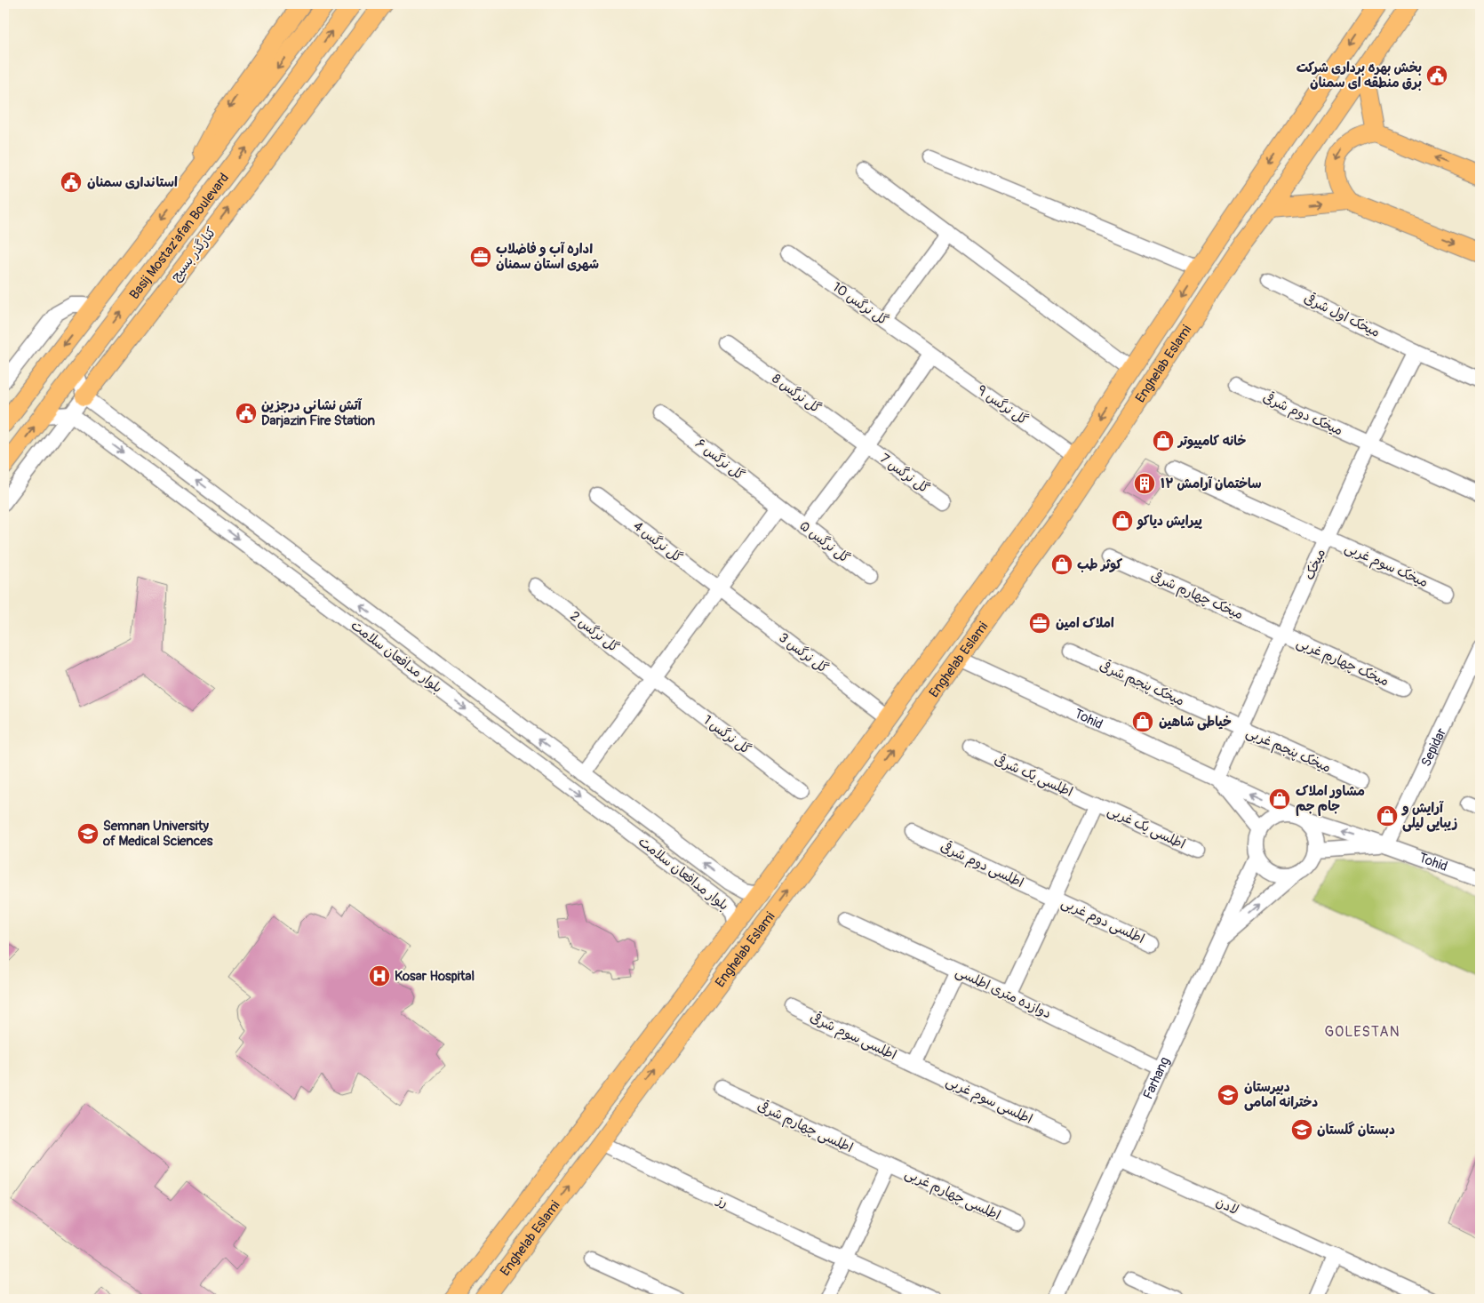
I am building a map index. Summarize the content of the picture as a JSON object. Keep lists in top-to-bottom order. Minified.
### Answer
{"streets":{"main road":["Basij Mostaz'afan Boulevard","کنارگذر بسیج","Enghelab Eslami"],"street":["گل نرگس 10","میخک اول شرقی","گل نرگس 8","گل نرگس ۹","میخک دوم شرقی","گل نرگس ۶","گل نرگس 7","گل نرگس 4","گل نرگس ۵","میخک","میخک سوم غربی","میخک چهارم شرقی","گل نرگس 2","گل نرگس 3","بلوار مدافعان سلامت","میخک چهارم غربی","میخک پنجم شرقی","Tohid","گل نرگس 1","Sepidar","میخک پنجم غربی","اطلسی یک شرقی","اطلسی یک غربی","اطلسی دوم شرقی","اطلسی دوم غربی","دوازده متری اطلسی","اطلسی سوم شرقی","Farhang","اطلسی سوم غربی","اطلسی چهارم شرقی","اطلسی چهارم غربی","رز","لادن"]},"crossings":[["کنارگذر بسیج","بلوار مدافعان سلامت"],["گل نرگس 10","گل نرگس ۹"],["میخک اول شرقی","میخک"],["Enghelab Eslami","گل نرگس ۹"],["Enghelab Eslami","گل نرگس 3"],["Enghelab Eslami","بلوار مدافعان سلامت"],["Enghelab Eslami","Tohid"],["Enghelab Eslami","رز"],["گل نرگس 8","گل نرگس 7"],["میخک دوم شرقی","میخک"],["گل نرگس ۶","گل نرگس ۵"],["گل نرگس 4","گل نرگس 3"],["میخک","میخک سوم غربی"],["میخک","میخک چهارم شرقی"],["میخک","میخک چهارم غربی"],["میخک","میخک پنجم شرقی"],["میخک","Tohid"],["میخک","میخک پنجم غربی"],["میخک چهارم شرقی","میخک چهارم غربی"],["گل نرگس 2","گل نرگس 1"],["میخک پنجم شرقی","میخک پنجم غربی"],["Tohid","Sepidar"],["Tohid","Farhang"],["اطلسی یک شرقی","اطلسی یک غربی"],["اطلسی دوم شرقی","اطلسی دوم غربی"],["دوازده متری اطلسی","Farhang"],["اطلسی سوم شرقی","اطلسی سوم غربی"],["Farhang","لادن"],["اطلسی چهارم شرقی","اطلسی چهارم غربی"]],"districts":["GOLESTAN"],"places":{"public building":["بخش بهره برداری شرکت برق منطقه ای سمنان","استانداری سمنان","آتش نشانی درجزین Darjazin Fire Station"],"office":["اداره آب و فاضلاب شهری استان سمنان","املاک امین"],"shop":["خانه کامپیوتر","پیرایش دیاکو","کوثر طب","خیاطی شاهین","مشاور املاک جام جم","آرایش و زیبایی لیلی"],"building":["ساختمان آرامش ۱۲"],"school or university":["Semnan University of Medical Sciences","دبیرستان دخترانه امامی","دبستان گلستان"],"hospital":["Kosar Hospital"]}}
